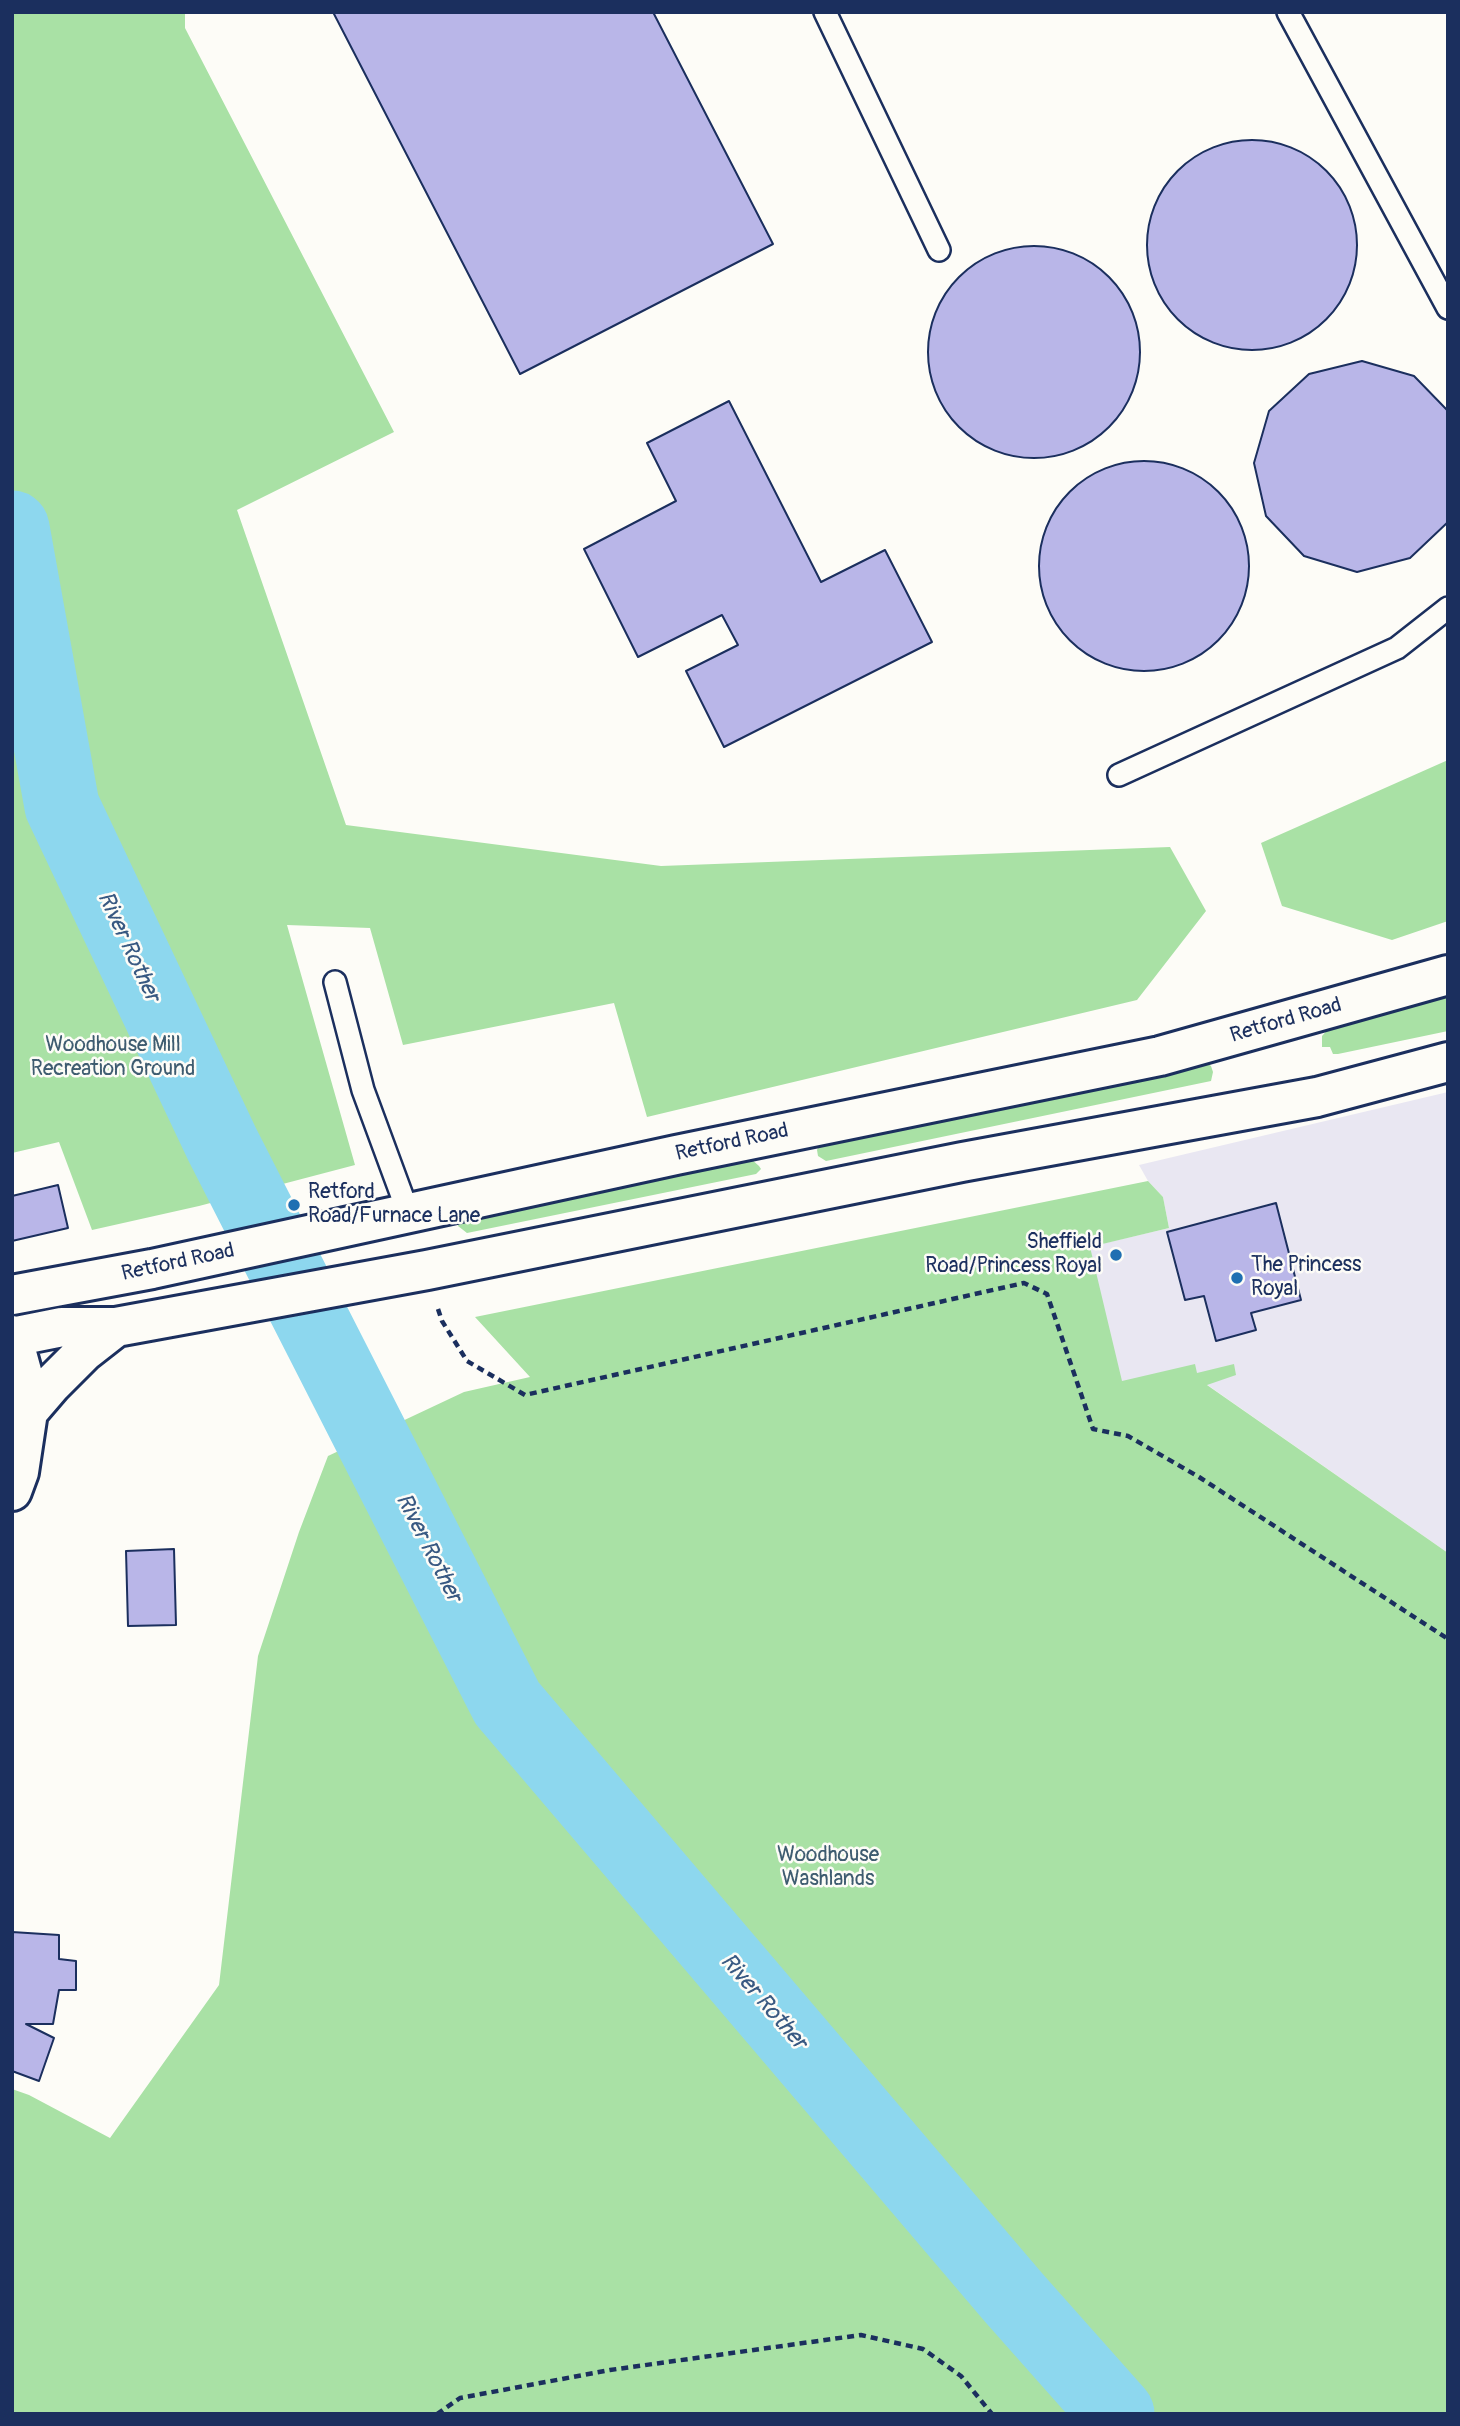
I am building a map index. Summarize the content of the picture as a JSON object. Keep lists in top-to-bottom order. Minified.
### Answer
{"streets":{"main road":["Retford Road"]},"water":["River Rother"],"parks":["Woodhouse Mill Recreation Ground","Woodhouse Washlands"],"places":["Retford Road/Furnace Lane","Sheffield Road/Princess Royal","The Princess Royal"]}
